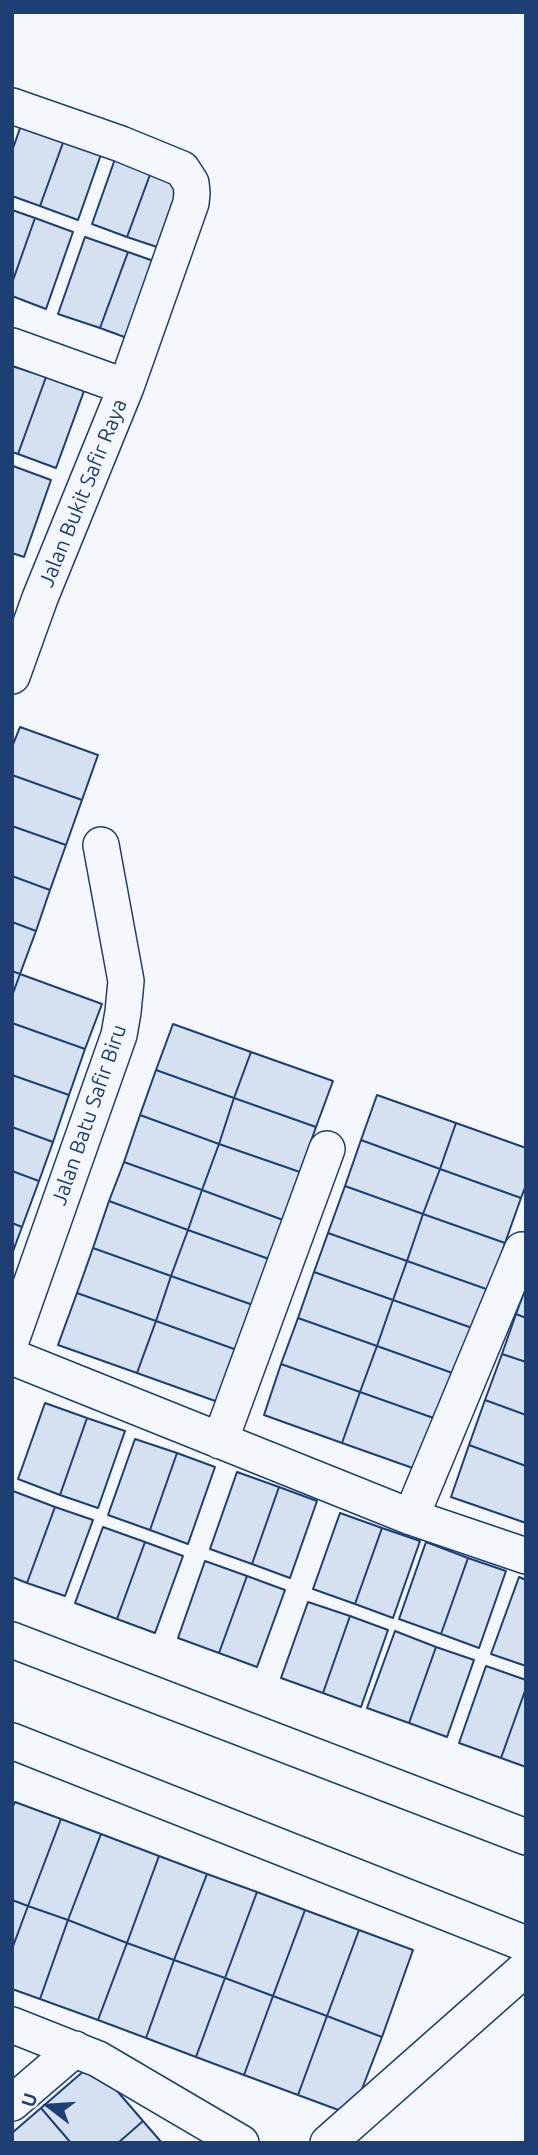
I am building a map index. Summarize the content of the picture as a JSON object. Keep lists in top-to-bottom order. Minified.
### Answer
{"streets":{"street":["Jalan Bukit Safir Raya","Jalan Batu Safir Biru"]},"north":"left"}
